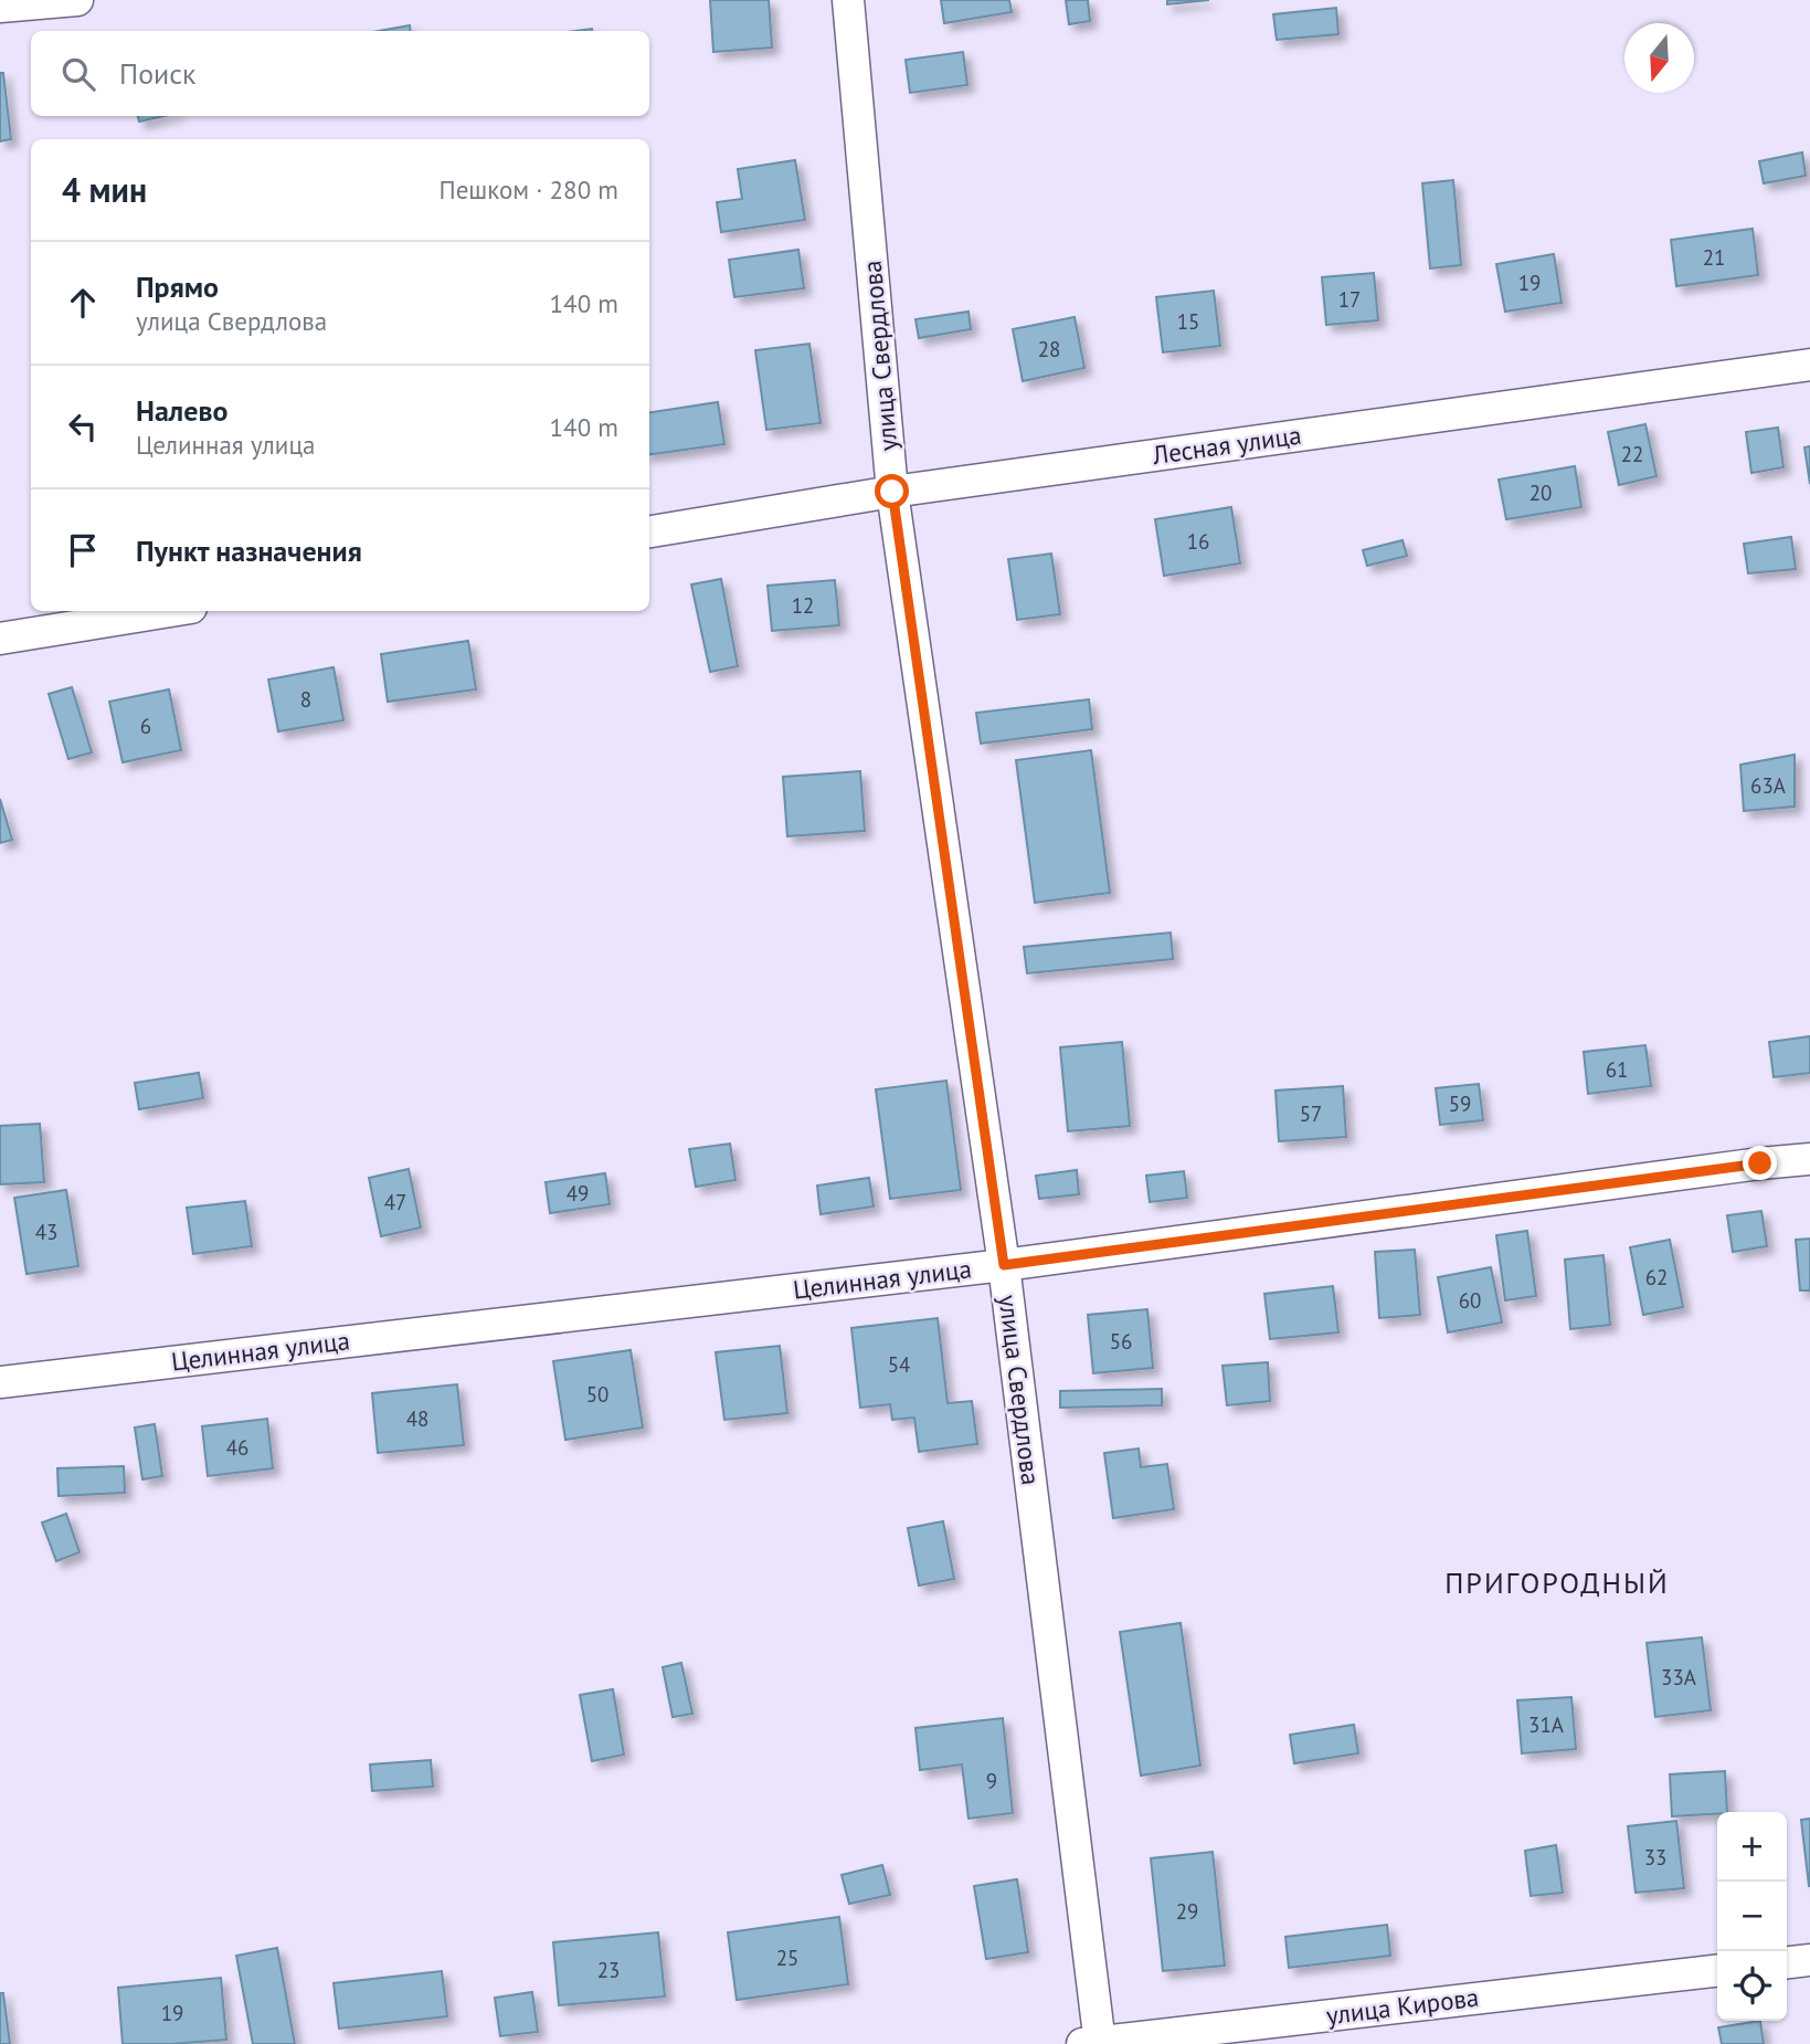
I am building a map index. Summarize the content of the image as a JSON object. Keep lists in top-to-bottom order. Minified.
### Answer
{"streets":{"street":["улица Свердлова","Лесная улица","Целинная улица","улица Кирова"]},"crossings":[["улица Свердлова","Лесная улица"],["улица Свердлова","Целинная улица"],["улица Свердлова","улица Кирова"]],"districts":["ПРИГОРОДНЫЙ"],"house_numbers":["21","19","17","15","28","22","20","16","12","8","6","63А","61","59","57","49","47","43","62","60","56","54","50","48","46","33А","31А","9","33","29","25","23","19"],"north":"bottom","page":{"search":"Поиск","heading":["4 мин","Пешком · 280 m"],"list":[["Прямо","улица Свердлова","140 m"],["Налево","Целинная улица","140 m"],"Пункт назначения"],"map_buttons":["+","−"]}}
